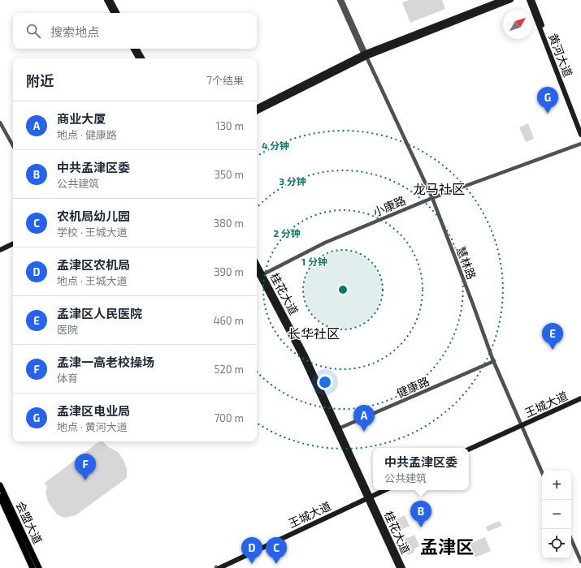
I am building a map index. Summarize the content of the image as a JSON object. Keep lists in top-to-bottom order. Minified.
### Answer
{"streets":{"main road":["黄河大道","桂花大道","王城大道","会盟大道"],"street":["小康路","慧林路","健康路"]},"crossings":[["小康路","慧林路"],["小康路","桂花大道"],["慧林路","健康路"],["慧林路","王城大道"],["桂花大道","健康路"],["桂花大道","王城大道"]],"districts":["龙马社区","长华社区","孟津区"],"north":"top right","page":{"search":"搜索地点","heading":["附近","7个结果"],"pins":["G","E","A","F","B","C","D"],"list":[{"mark":"A","name":"商业大厦","note":"地点 · 健康路","value":"130 m"},{"mark":"B","name":"中共孟津区委","note":"公共建筑","value":"350 m"},{"mark":"C","name":"农机局幼儿园","note":"学校 · 王城大道","value":"380 m"},{"mark":"D","name":"孟津区农机局","note":"地点 · 王城大道","value":"390 m"},{"mark":"E","name":"孟津区人民医院","note":"医院","value":"460 m"},{"mark":"F","name":"孟津一高老校操场","note":"体育","value":"520 m"},{"mark":"G","name":"孟津区电业局","note":"地点 · 黄河大道","value":"700 m"}],"popup":["中共孟津区委","公共建筑"],"map_buttons":["+","−"]},"rings":["4 分钟","3 分钟","2 分钟","1 分钟"]}
